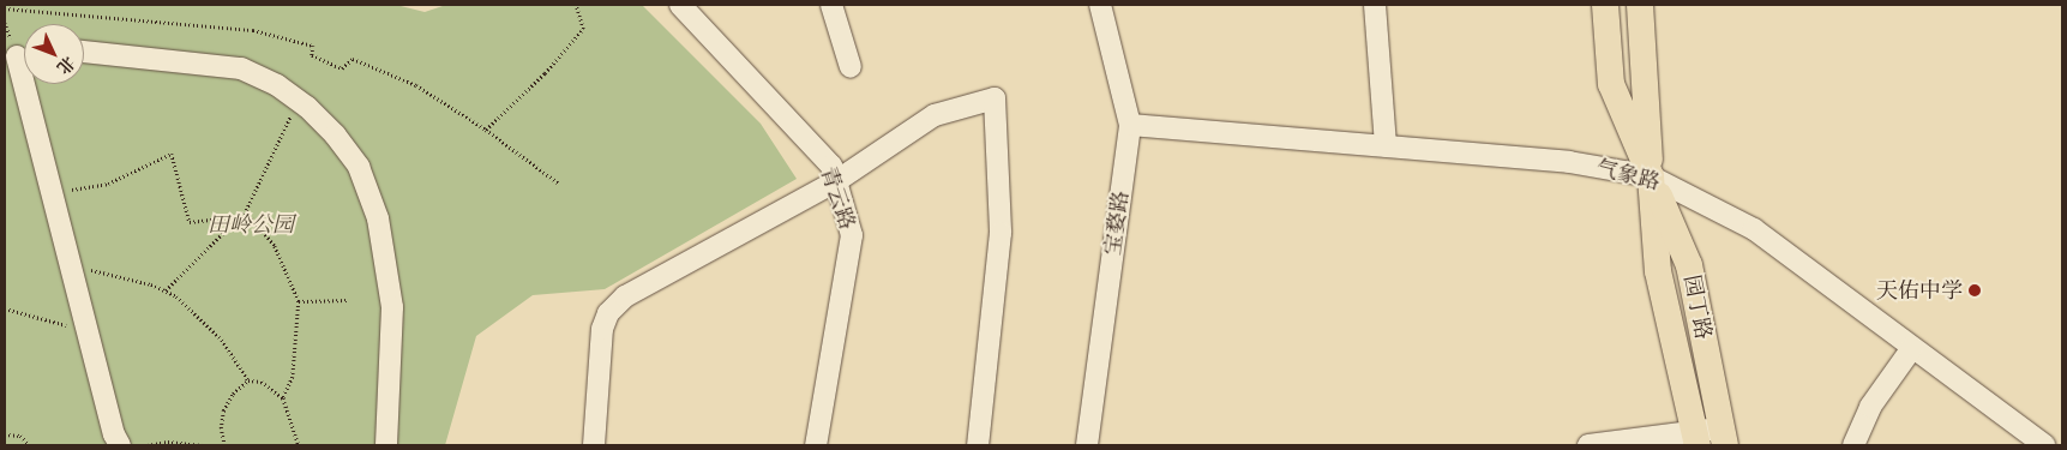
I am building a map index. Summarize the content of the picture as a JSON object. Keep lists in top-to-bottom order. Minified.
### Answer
{"streets":{"main road":["园丁路"],"street":["气象路","青云路","宝婺路"]},"crossings":[["气象路","宝婺路"],["气象路","园丁路"]],"parks":["田岭公园"],"places":["天佑中学"],"north":"bottom right"}
